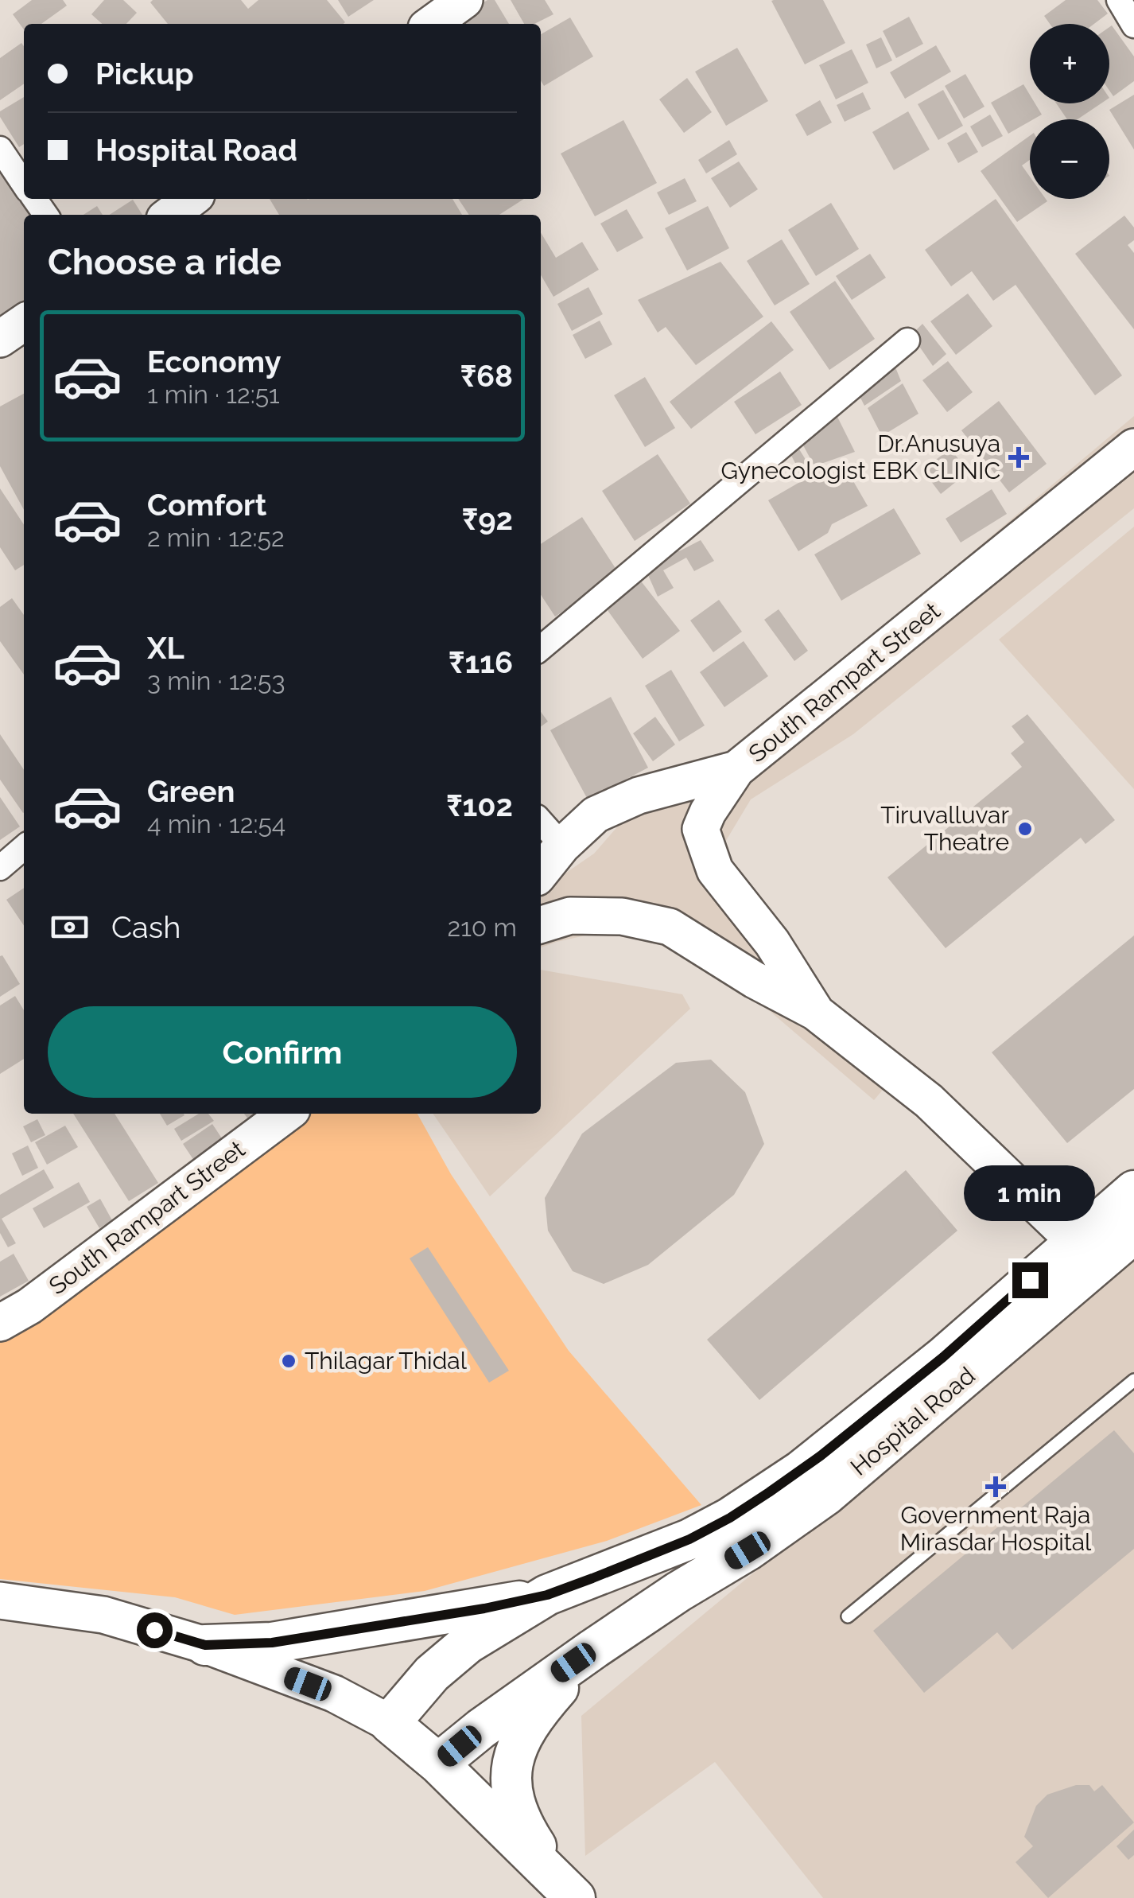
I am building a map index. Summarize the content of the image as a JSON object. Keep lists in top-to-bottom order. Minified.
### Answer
{"streets":{"main road":["Hospital Road"],"street":["South Rampart Street"]},"places":{"health":["Dr.Anusuya Gynecologist EBK CLINIC","Government Raja Mirasdar Hospital"],"other":["Tiruvalluvar Theatre","Thilagar Thidal"]},"page":{"map_buttons":["+","−"],"banner":["Pickup","Hospital Road"],"heading":"Choose a ride","list":[{"name":"Economy","note":"1 min · 12:51","value":"₹68"},{"name":"Comfort","note":"2 min · 12:52","value":"₹92"},{"name":"XL","note":"3 min · 12:53","value":"₹116"},{"name":"Green","note":"4 min · 12:54","value":"₹102"}],"pay":["Cash","210 m"],"buttons":"Confirm","bubble":"1 min"}}
